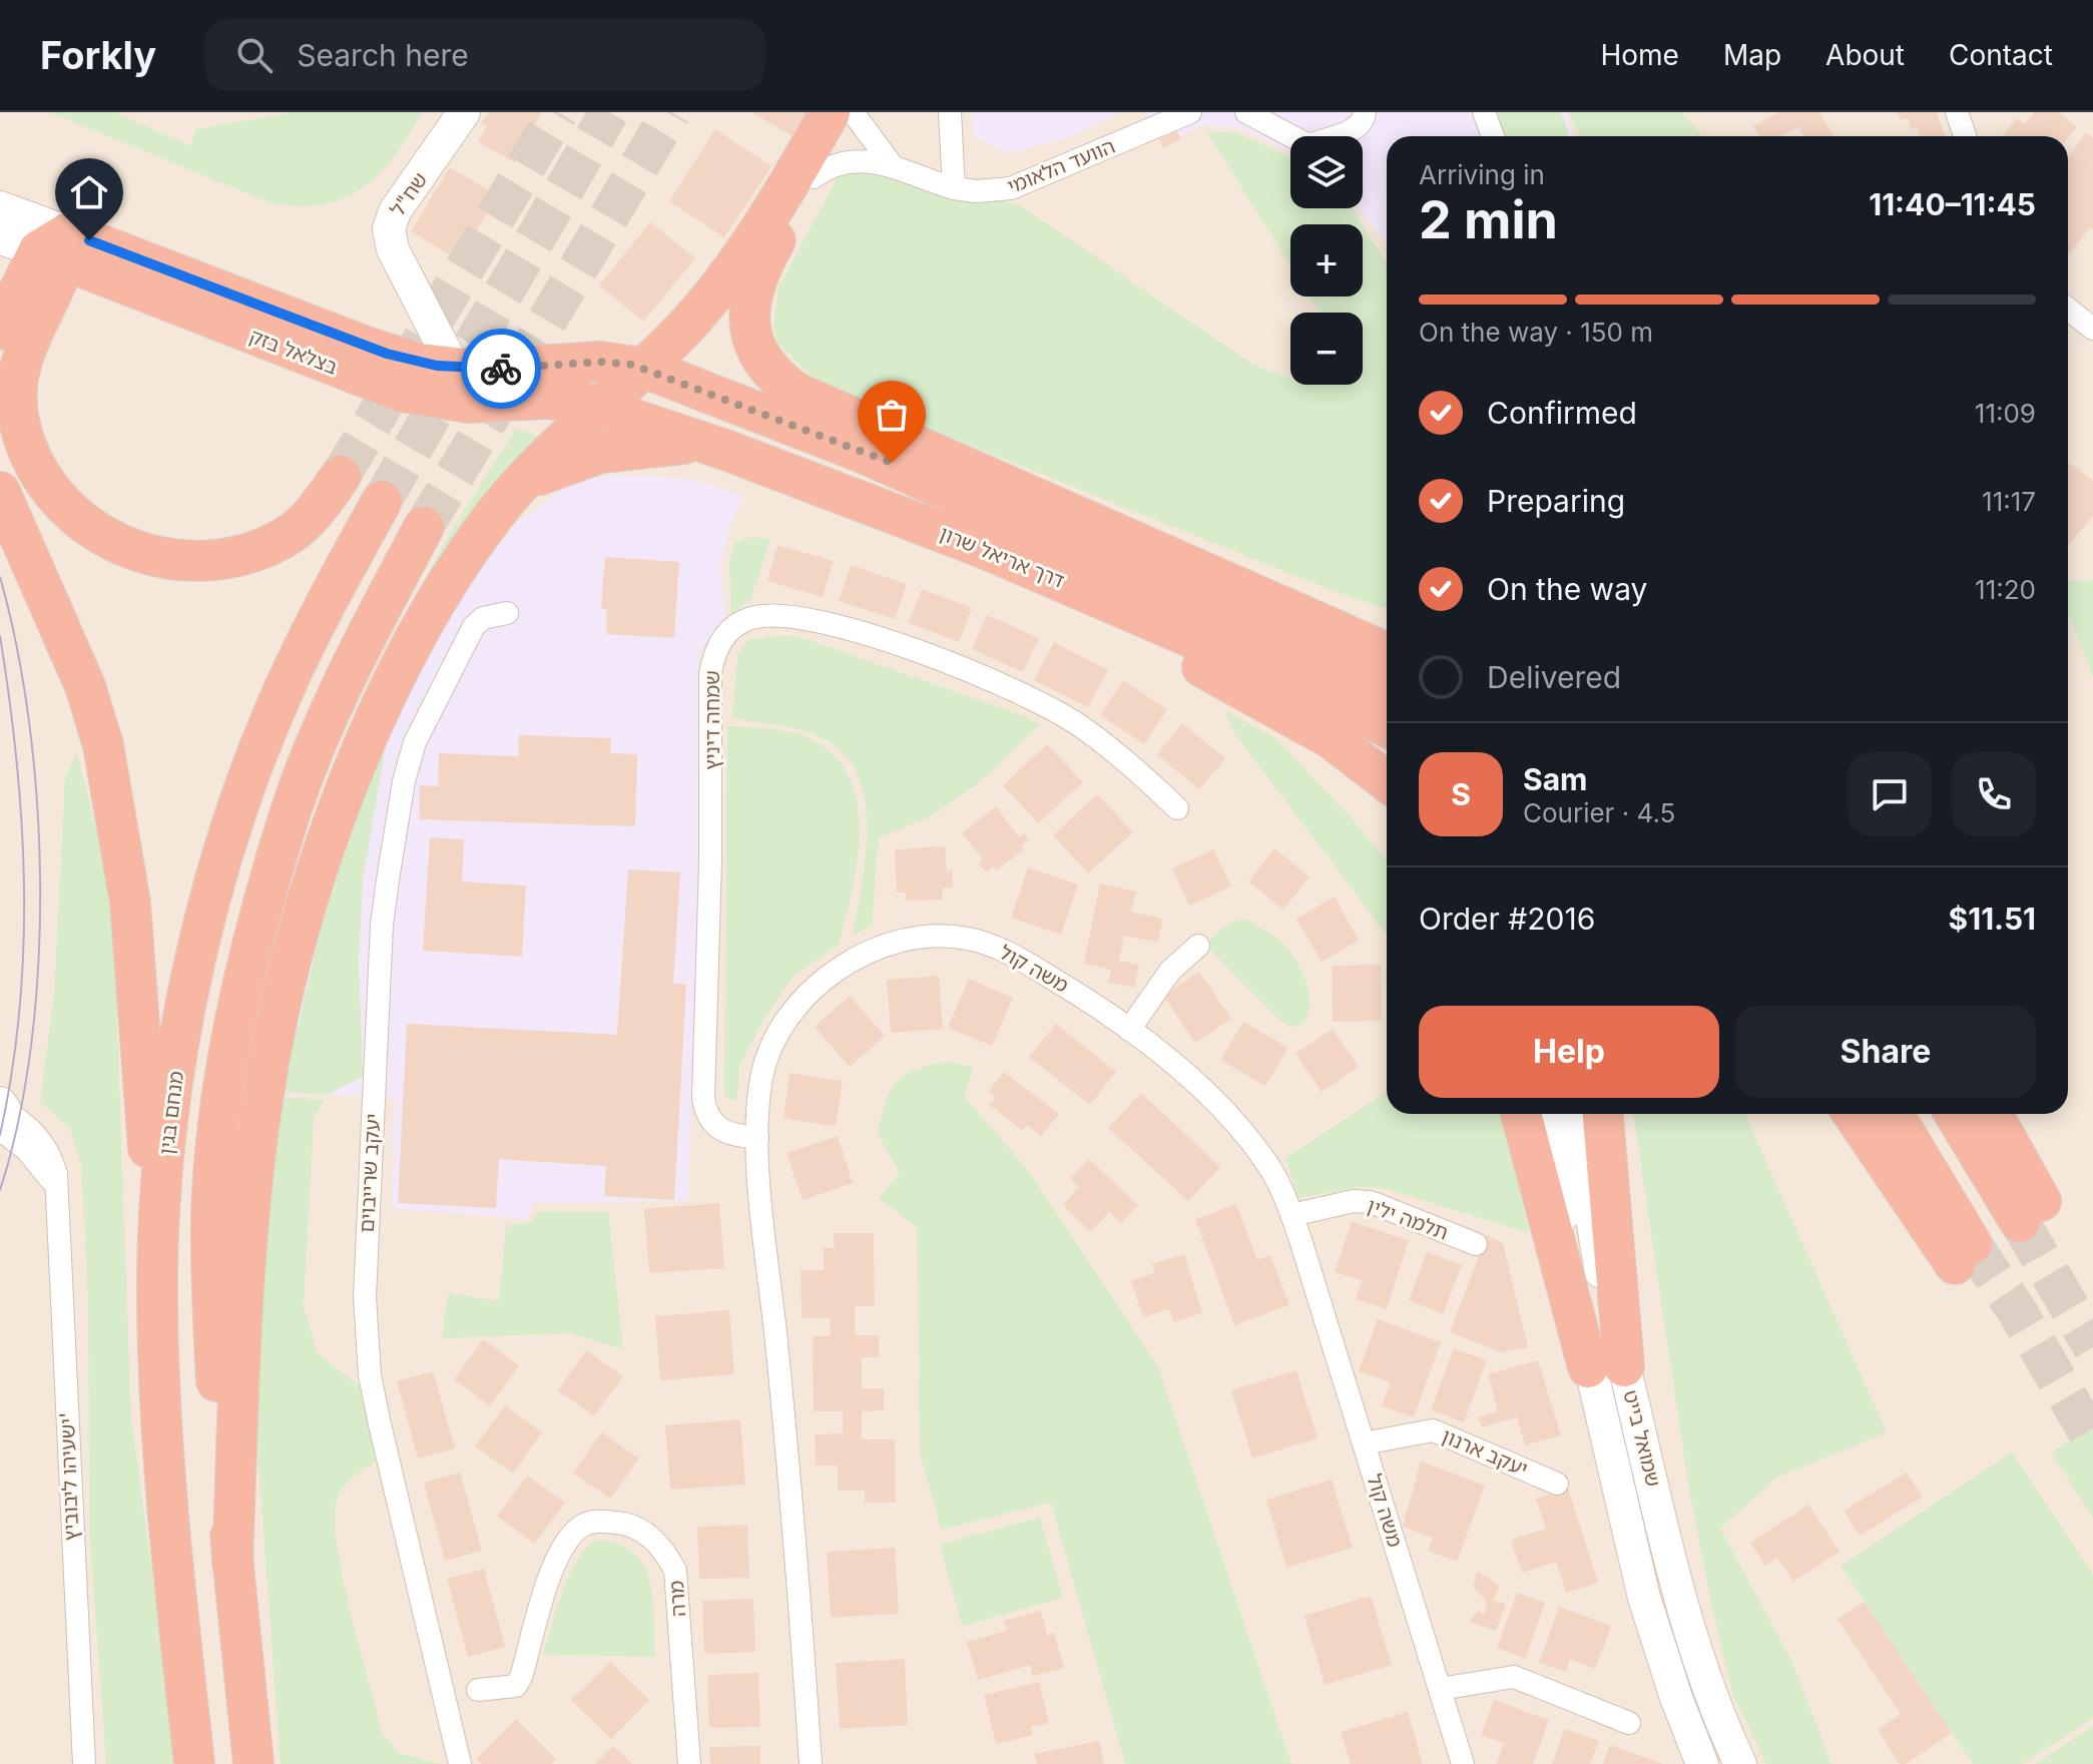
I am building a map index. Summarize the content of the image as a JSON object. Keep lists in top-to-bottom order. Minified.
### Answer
{"streets":{"highway":["בצלאל בזק","דרך אריאל שרון","מנחם בגין"],"street":["הוועד הלאומי","שח\"ל","שמחה דיניץ","משה קול","יעקב שרייבוים","תלמה ילין","שמואל בייט","יעקב ארנון","ישעיהו ליבוביץ'","מרה"]},"crossings":[["שח\"ל","בצלאל בזק"],["בצלאל בזק","דרך אריאל שרון"],["שמחה דיניץ","משה קול"],["משה קול","תלמה ילין"],["משה קול","יעקב ארנון"]],"page":{"header":"Forkly","search":"Search here","nav":["Home","Map","About","Contact"],"map_buttons":["+","−"],"heading":["2 min","Arriving in","11:40–11:45"],"panel":["Sam","Courier · 4.5","Order #2016","$11.51"],"bar":"On the way · 150 m","list":[["Confirmed","11:09"],["Preparing","11:17"],["On the way","11:20"],"Delivered"],"round":"S","buttons":["Help","Share"]}}
